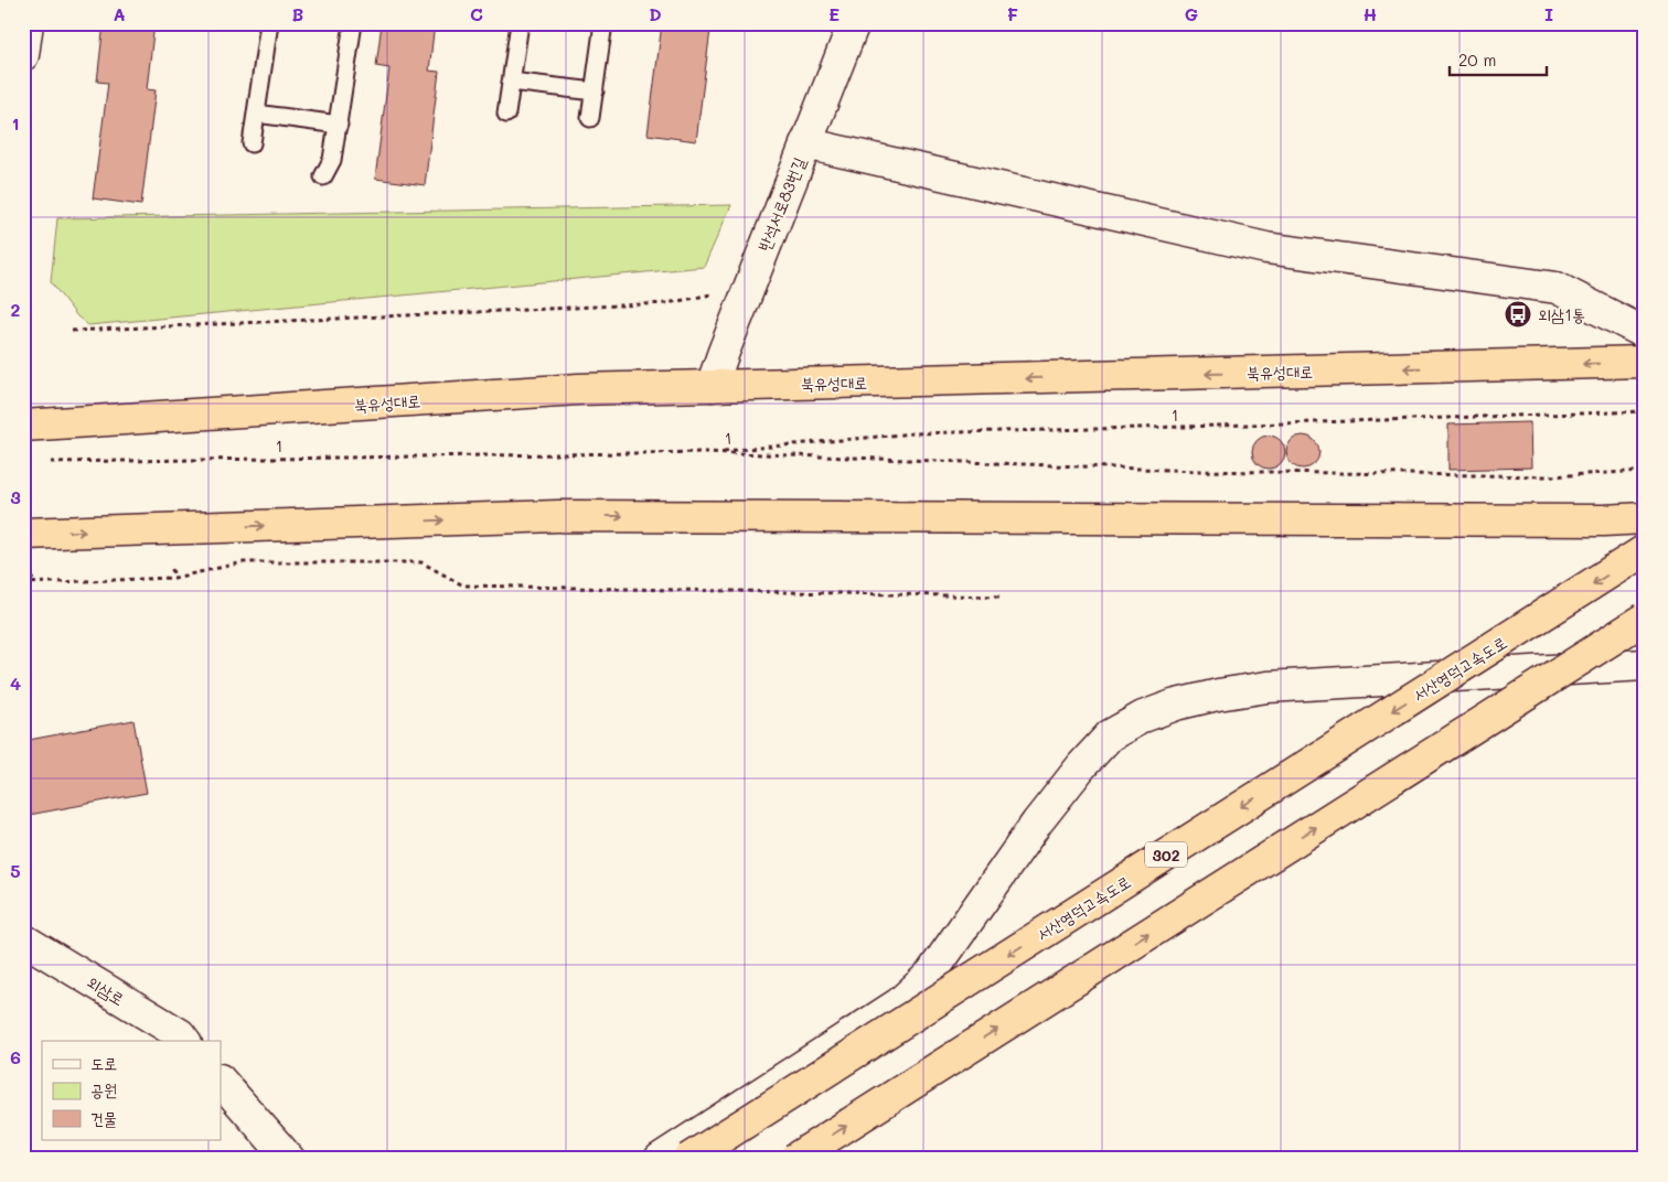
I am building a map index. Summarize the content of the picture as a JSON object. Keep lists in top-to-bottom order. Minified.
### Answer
{"streets":{"highway":["북유성대로","서산영덕고속도로","302"],"street":["반석서로83번길","외삼로"],"path":["1"]},"crossings":[["반석서로83번길","북유성대로"]],"places":{"bus stop":["외삼1통"]},"legend":["도로","공원","건물"],"scale_bar":"20 m","grid":{"columns":["A","B","C","D","E","F","G","H","I"],"rows":["1","2","3","4","5","6"]}}
